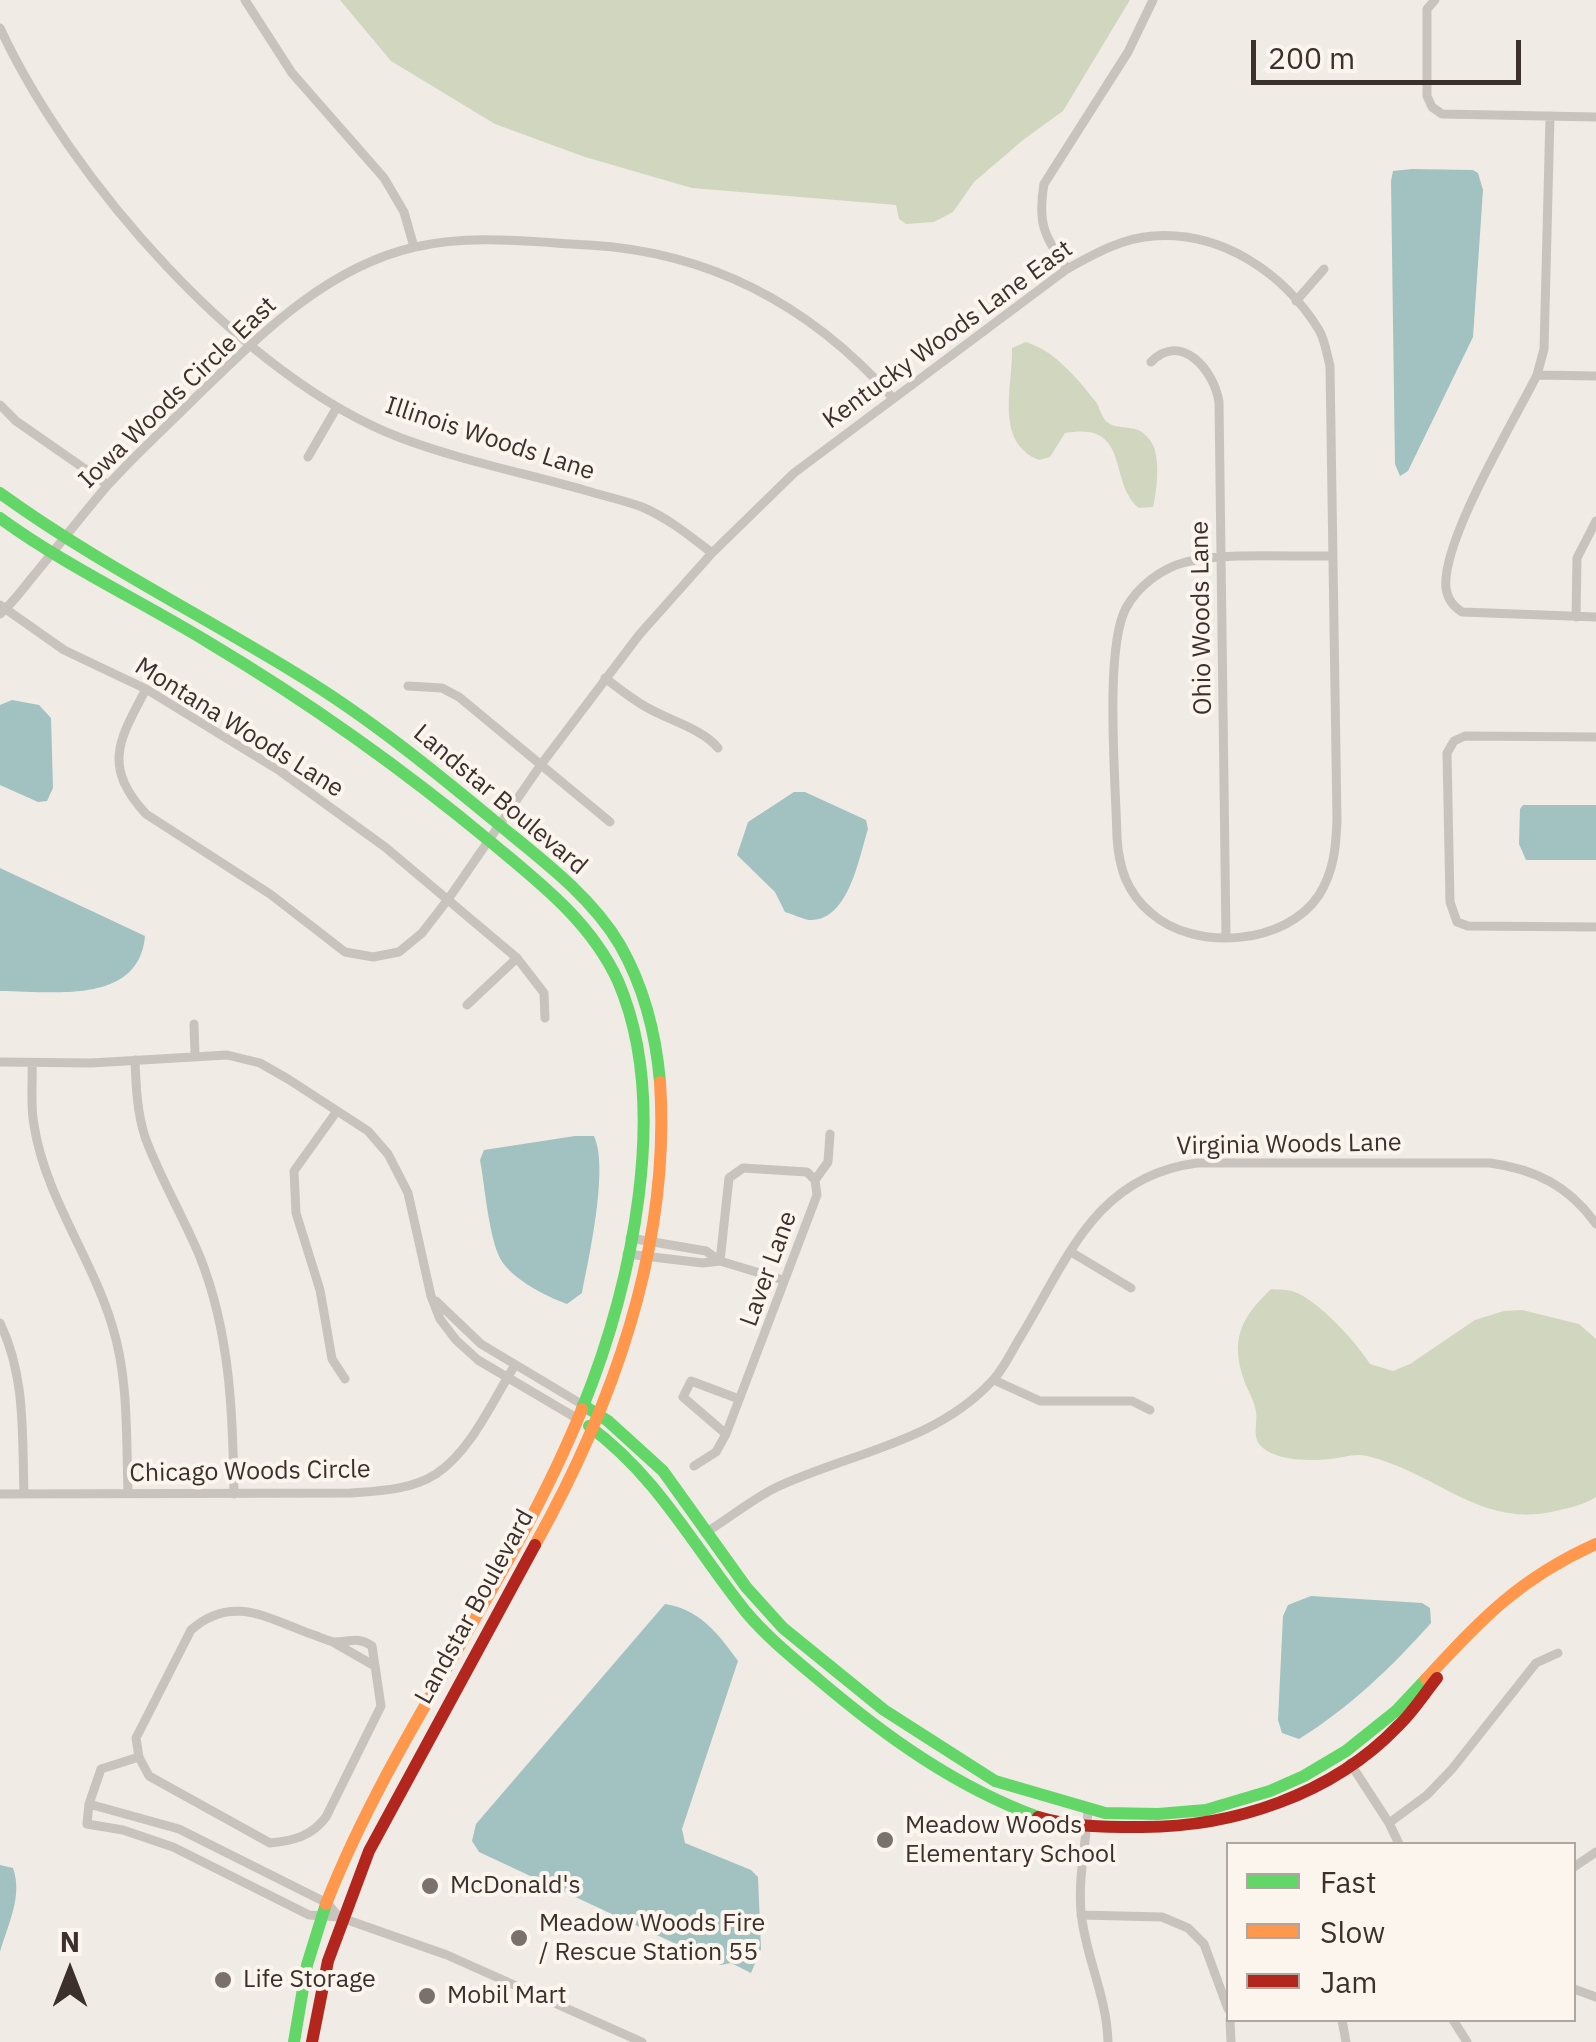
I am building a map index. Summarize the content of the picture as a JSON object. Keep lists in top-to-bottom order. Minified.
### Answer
{"streets":{"street":["Kentucky Woods Lane East","Iowa Woods Circle East","Illinois Woods Lane","Ohio Woods Lane","Montana Woods Lane","Landstar Boulevard","Virginia Woods Lane","Laver Lane","Chicago Woods Circle"]},"crossings":[["Kentucky Woods Lane East","Iowa Woods Circle East"],["Kentucky Woods Lane East","Illinois Woods Lane"],["Kentucky Woods Lane East","Ohio Woods Lane"],["Kentucky Woods Lane East","Montana Woods Lane"],["Kentucky Woods Lane East","Landstar Boulevard"],["Iowa Woods Circle East","Illinois Woods Lane"],["Iowa Woods Circle East","Montana Woods Lane"],["Iowa Woods Circle East","Landstar Boulevard"]],"places":["Meadow Woods Elementary School","McDonald's","Meadow Woods Fire / Rescue Station 55","Life Storage","Mobil Mart"],"legend":["Fast","Slow","Jam"],"scale_bar":"200 m","north":"top"}
